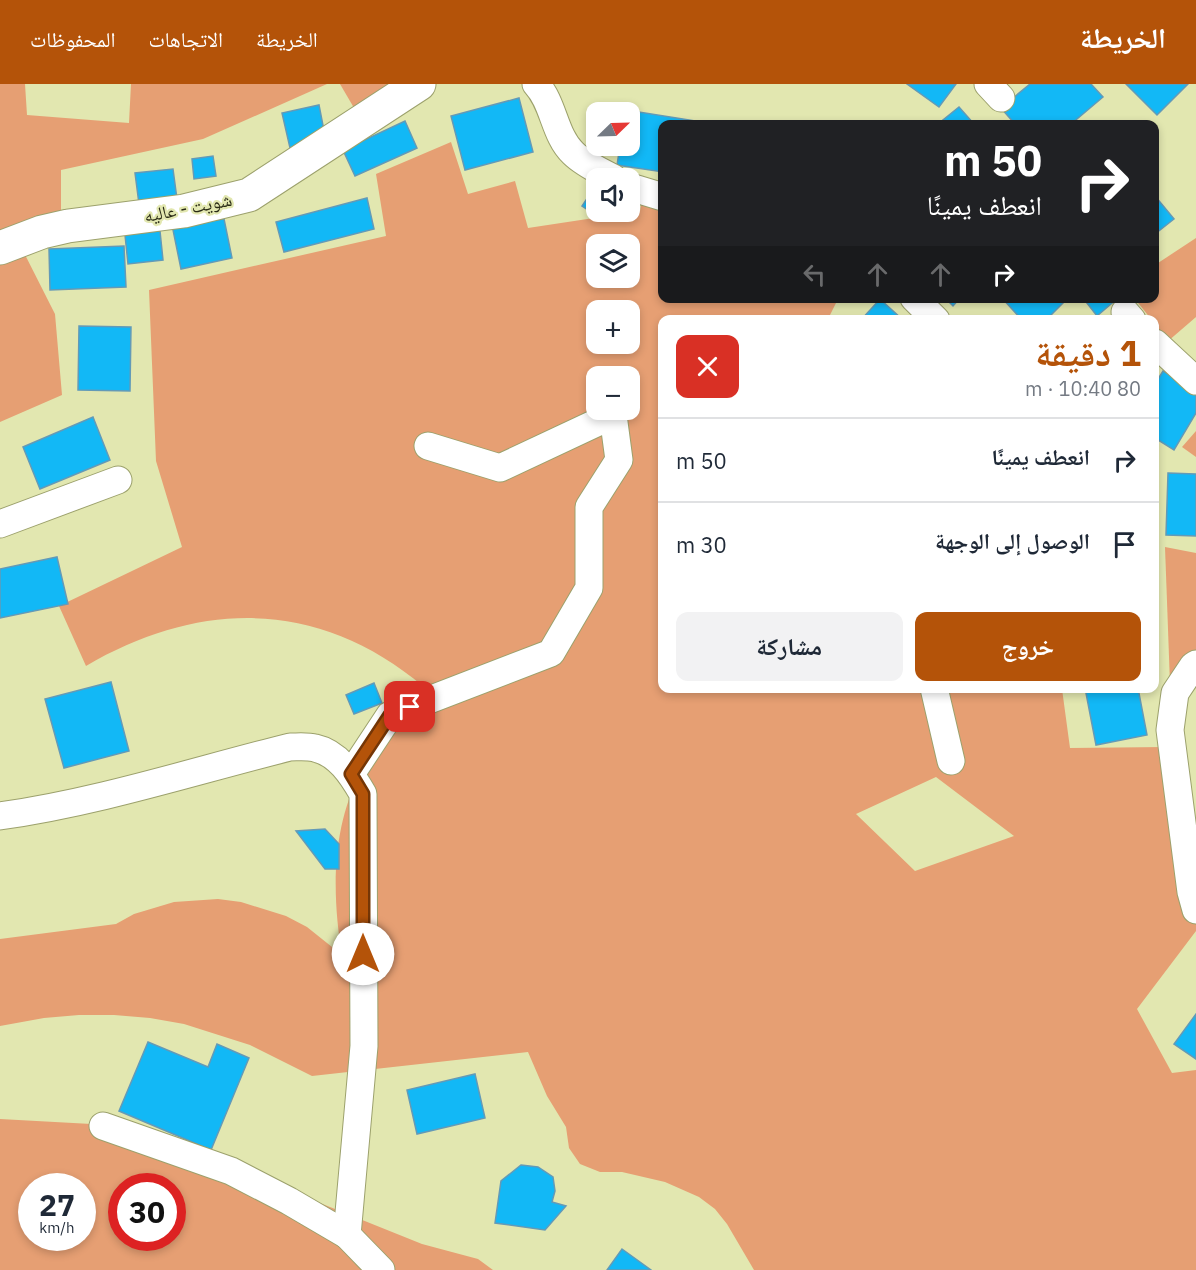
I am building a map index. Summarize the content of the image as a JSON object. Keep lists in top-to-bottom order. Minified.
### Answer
{"streets":{"street":["شويت - عاليه"]},"north":"top right","page":{"header":"الخريطة","nav":["الخريطة","الاتجاهات","المحفوظات"],"map_buttons":["+","−"],"turn":["50 m","انعطف يمينًا"],"heading":["1 دقيقة","80 m · 10:40"],"list":[{"name":"انعطف يمينًا","value":"50 m"},{"name":"الوصول إلى الوجهة","value":"30 m"}],"buttons":["خروج","مشاركة"],"speed":"27 km/h","limit":"30"}}
